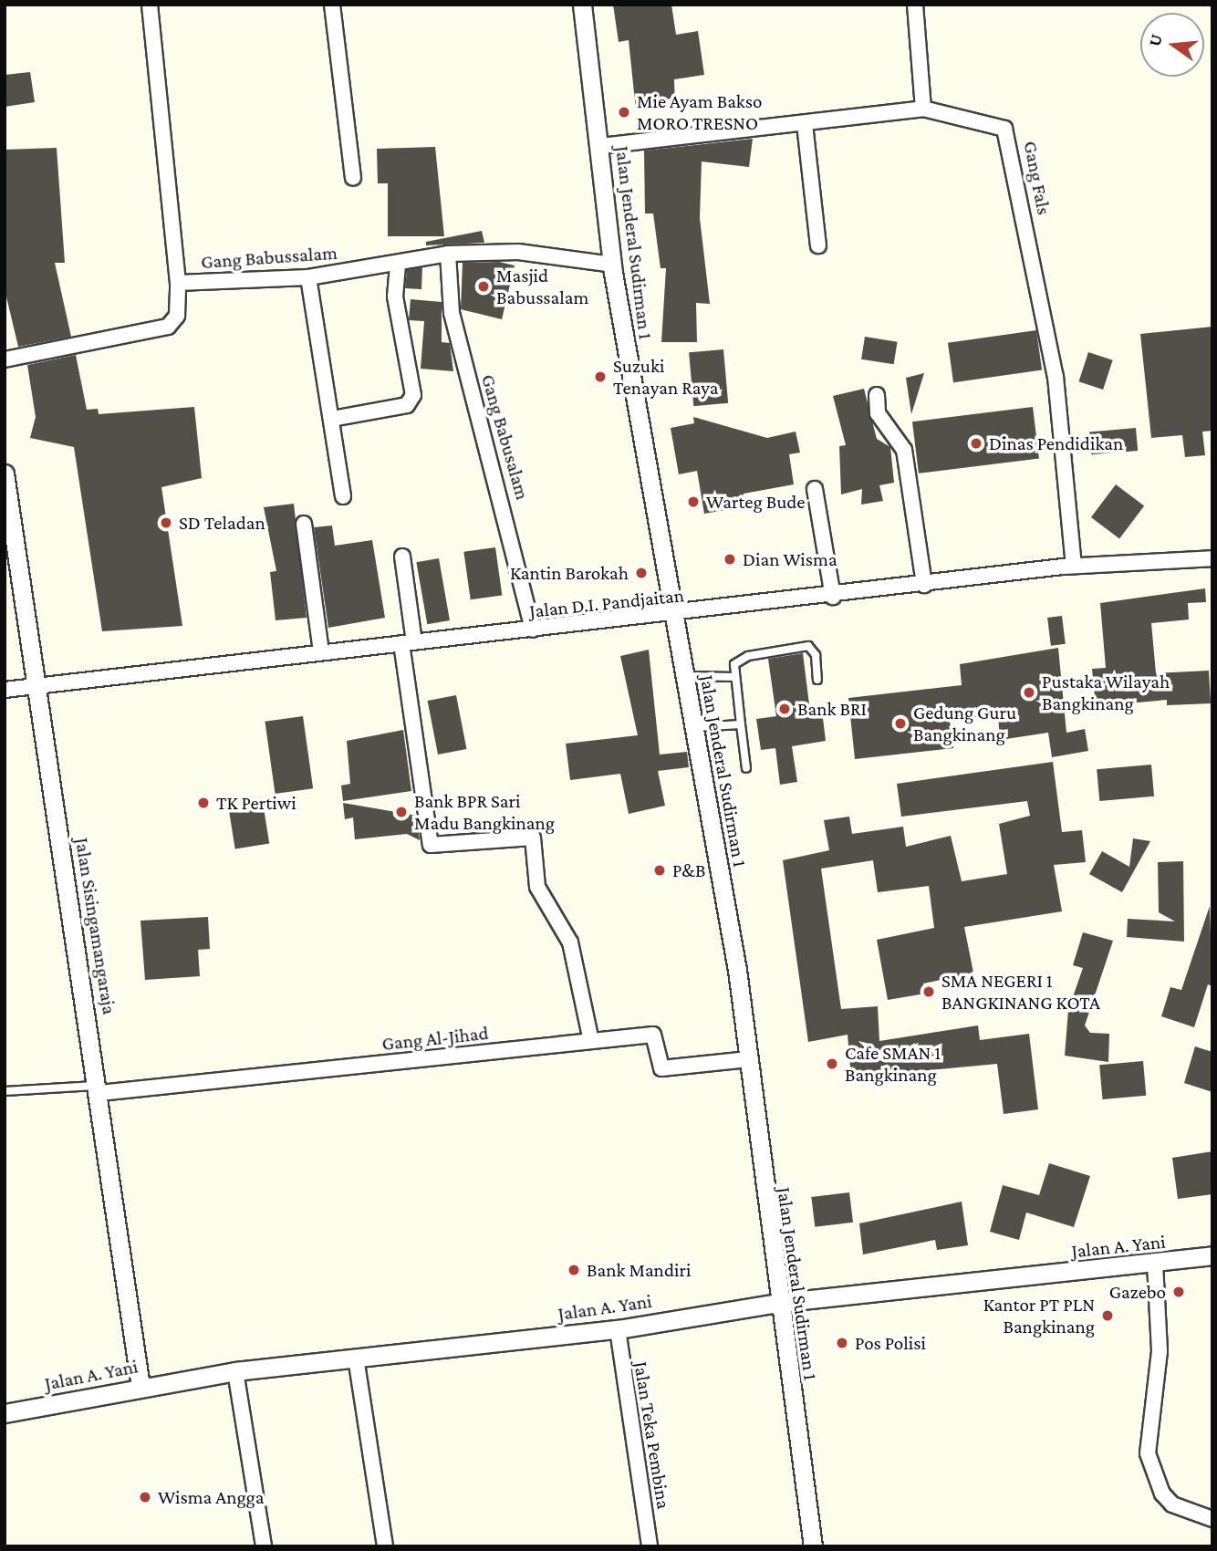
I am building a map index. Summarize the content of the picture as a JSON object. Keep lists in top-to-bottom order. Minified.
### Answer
{"streets":{"street":["Gang Fals","Jalan Jenderal Sudirman 1","Gang Babussalam","Gang Babusalam","Jalan D.I. Pandjaitan","Jalan Sisingamangaraja","Gang Al-Jihad","Jalan A. Yani","Jalan Teka Pembina"]},"crossings":[["Gang Fals","Jalan Jenderal Sudirman 1"],["Gang Fals","Jalan D.I. Pandjaitan"],["Jalan Jenderal Sudirman 1","Gang Babussalam"],["Jalan Jenderal Sudirman 1","Jalan D.I. Pandjaitan"],["Jalan Jenderal Sudirman 1","Gang Al-Jihad"],["Jalan Jenderal Sudirman 1","Jalan A. Yani"],["Gang Babussalam","Gang Babusalam"],["Gang Babusalam","Jalan D.I. Pandjaitan"],["Jalan D.I. Pandjaitan","Jalan Sisingamangaraja"],["Jalan Sisingamangaraja","Gang Al-Jihad"],["Jalan Sisingamangaraja","Jalan A. Yani"],["Jalan A. Yani","Jalan Teka Pembina"]],"places":["Mie Ayam Bakso MORO TRESNO","Masjid Babussalam","Suzuki Tenayan Raya","Dinas Pendidikan","Warteg Bude","SD Teladan","Dian Wisma","Kantin Barokah","Pustaka Wilayah Bangkinang","Bank BRI","Gedung Guru Bangkinang","TK Pertiwi","Bank BPR Sari Madu Bangkinang","P&B","SMA NEGERI 1 BANGKINANG KOTA","Cafe SMAN 1 Bangkinang","Bank Mandiri","Gazebo","Kantor PT PLN Bangkinang","Pos Polisi","Wisma Angga"],"north":"left"}
